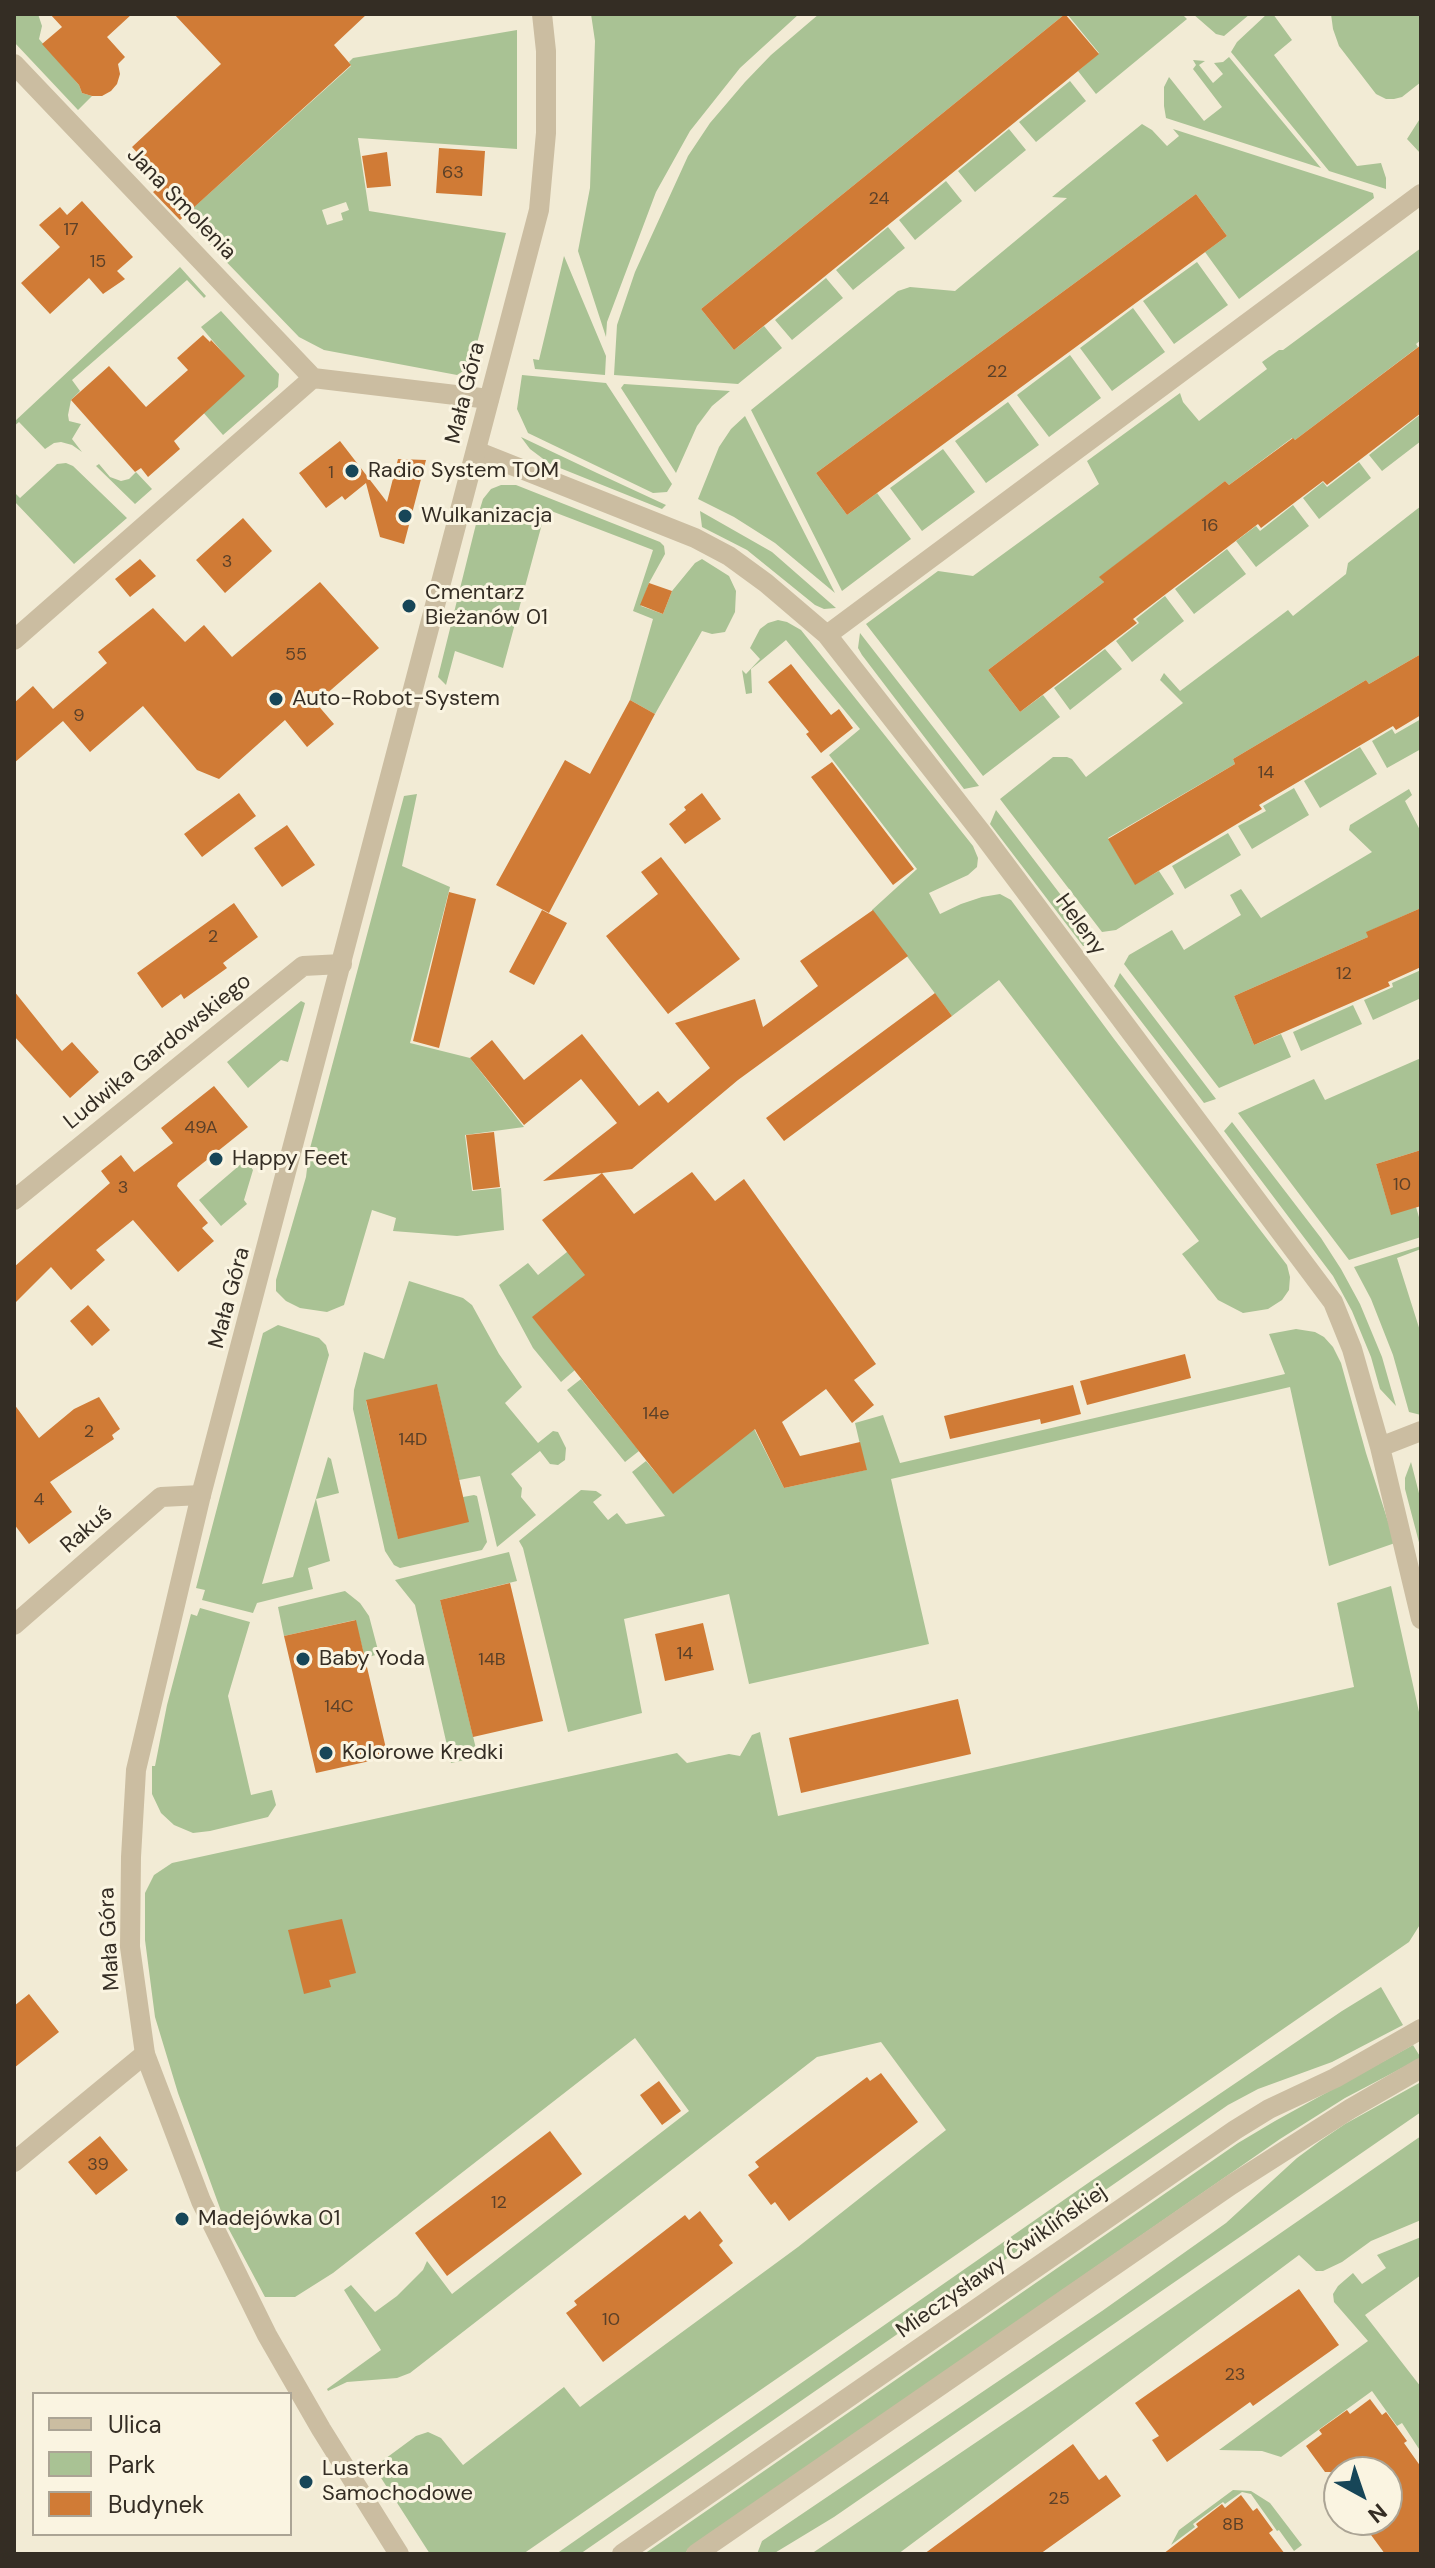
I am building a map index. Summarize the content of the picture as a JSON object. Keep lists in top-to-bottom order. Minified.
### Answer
{"streets":{"street":["Jana Smolenia","Mała Góra","Heleny","Ludwika Gardowskiego","Rakuś","Mieczysławy Ćwiklińskiej"]},"crossings":[["Mała Góra","Heleny"],["Mała Góra","Ludwika Gardowskiego"],["Mała Góra","Rakuś"]],"places":["Radio System TOM","Wulkanizacja","Cmentarz Bieżanów 01","Auto-Robot-System","Happy Feet","Baby Yoda","Kolorowe Kredki","Madejówka 01","Lusterka Samochodowe"],"house_numbers":["63","24","17","15","22","1","16","3","55","9","14","2","12","49A","10","3","14e","2","14D","4","14","14B","14C","39","12","10","23","25","8B"],"legend":["Ulica","Park","Budynek"],"north":"bottom right"}
